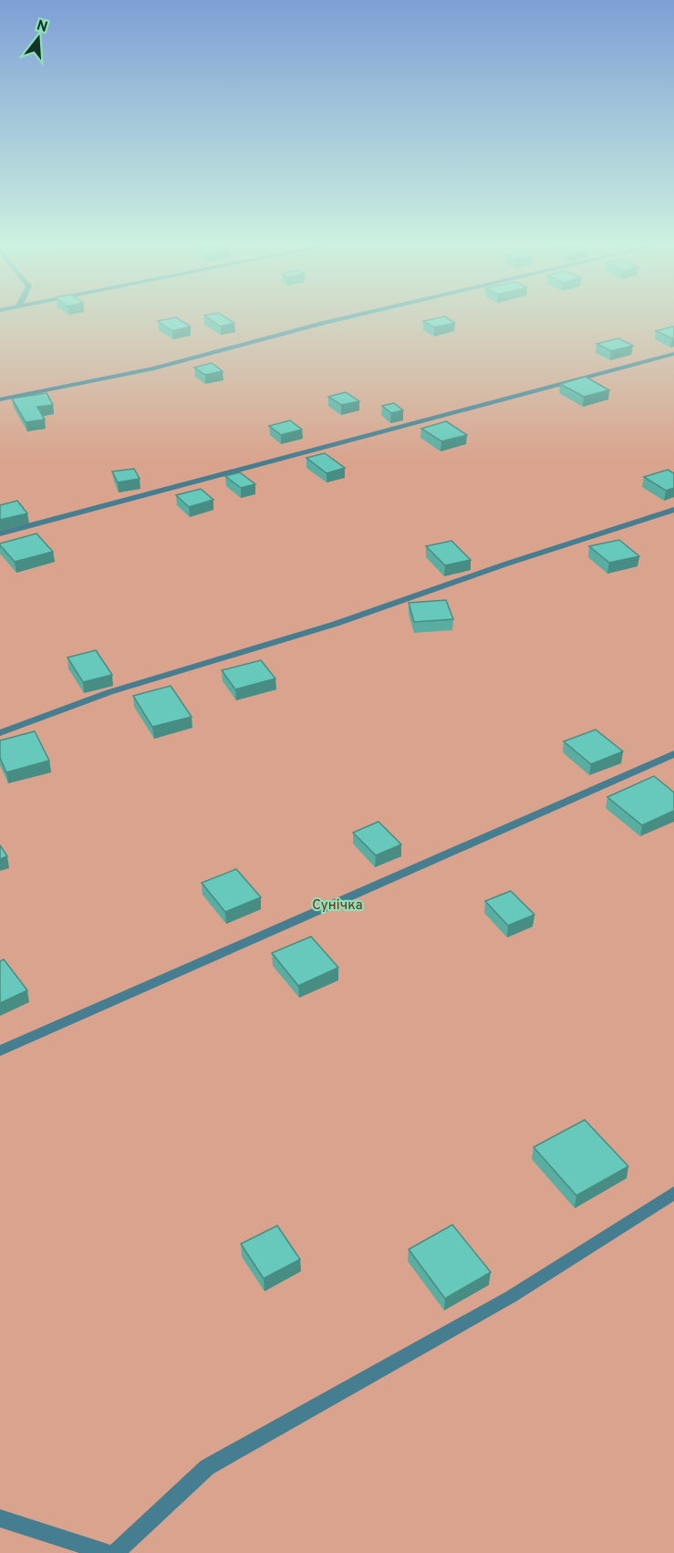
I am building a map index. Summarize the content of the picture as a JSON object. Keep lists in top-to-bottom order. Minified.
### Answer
{"parks":["Сунічка"],"north":"top"}
